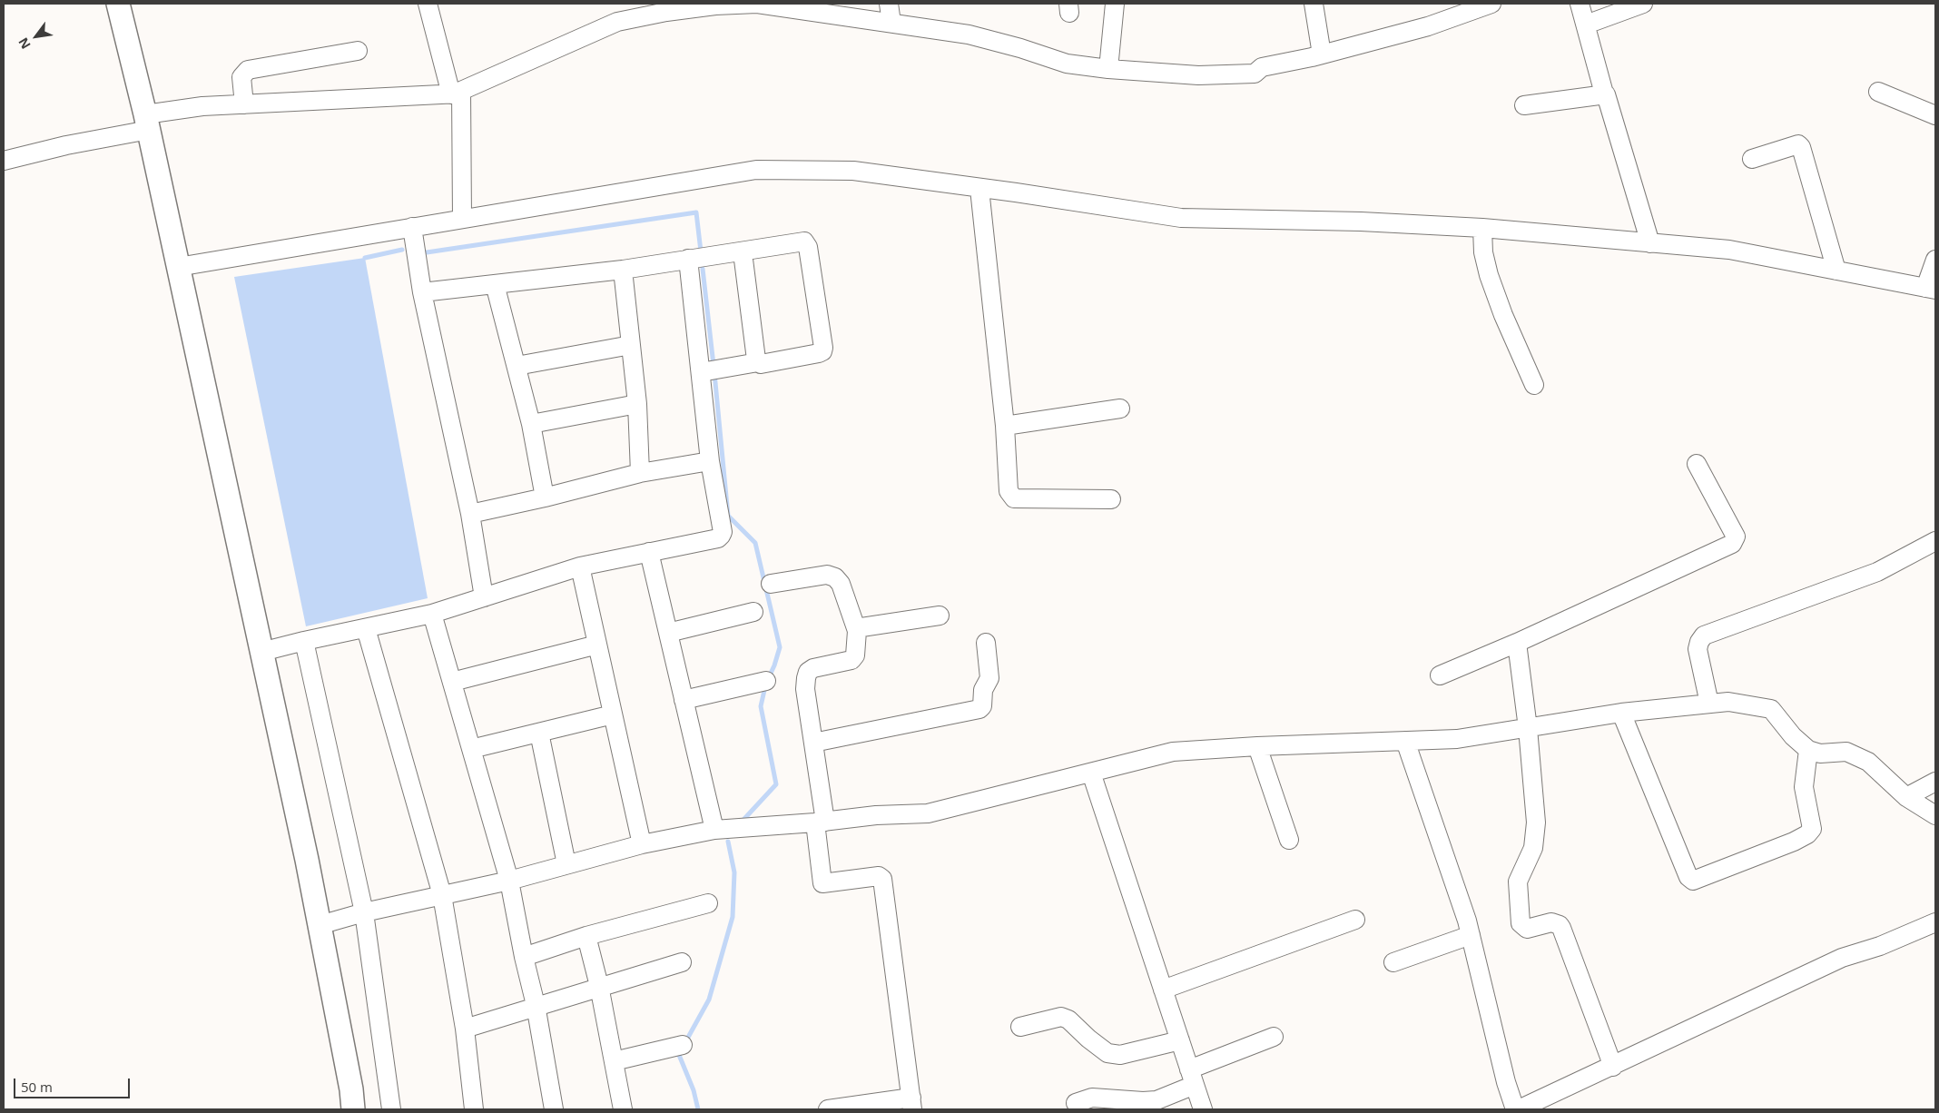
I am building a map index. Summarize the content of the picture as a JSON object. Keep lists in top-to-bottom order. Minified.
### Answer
{"scale_bar":"50 m","north":"bottom left"}
